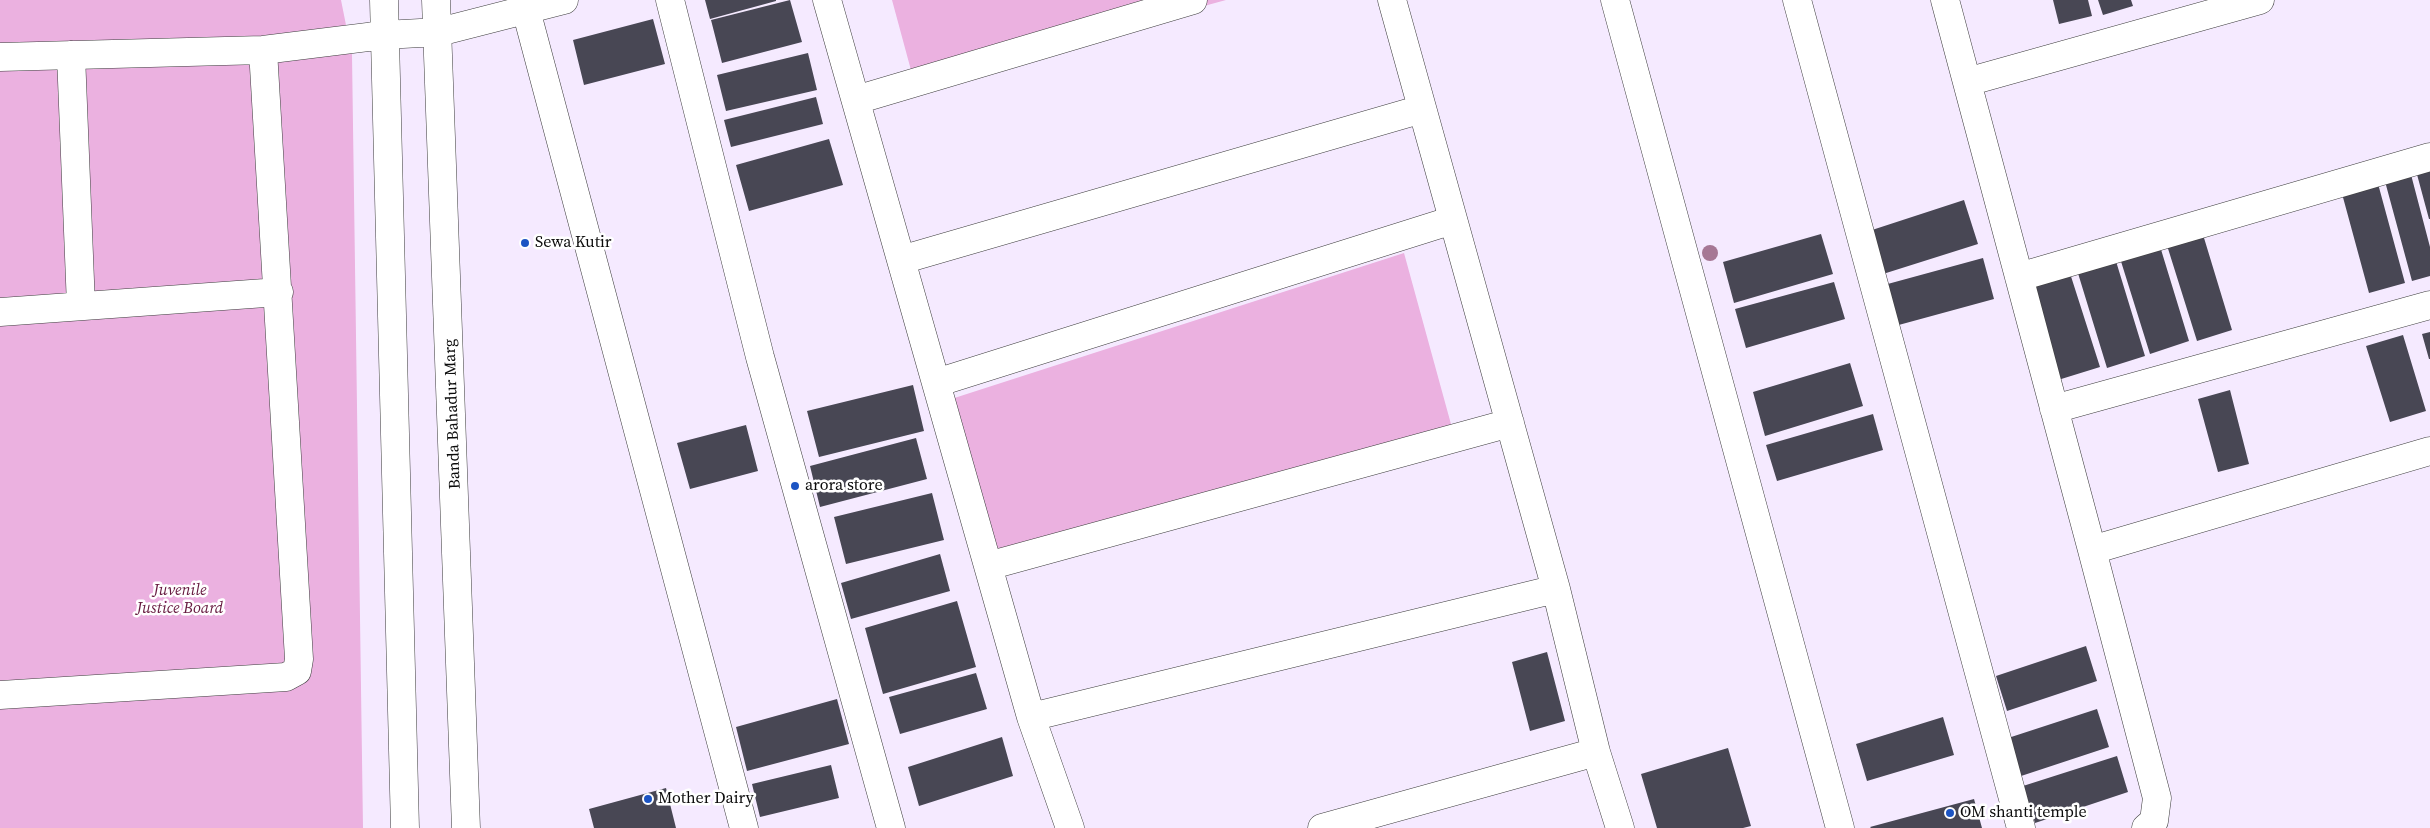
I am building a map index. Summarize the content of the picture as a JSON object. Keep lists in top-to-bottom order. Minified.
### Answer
{"streets":{"street":["Banda Bahadur Marg"]},"parks":["Juvenile Justice Board"],"places":["Sewa Kutir","arora store","Mother Dairy","OM shanti temple"]}
